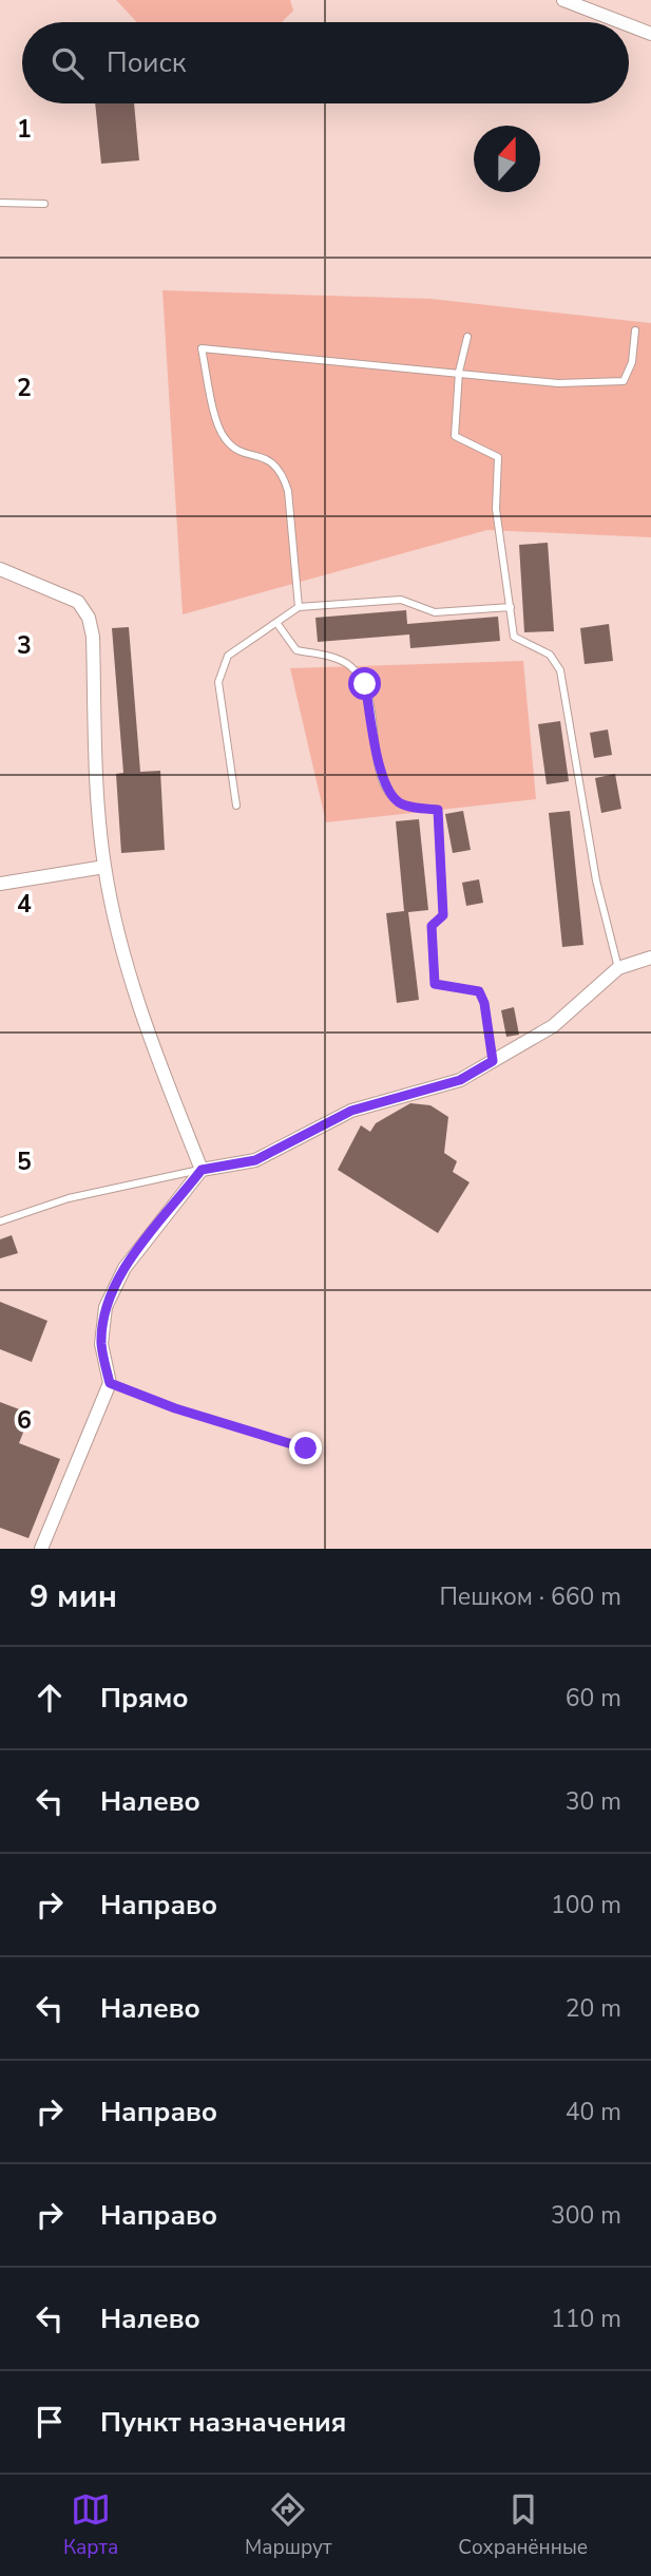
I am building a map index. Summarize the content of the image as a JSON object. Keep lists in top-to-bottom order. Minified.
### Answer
{"north":"top","page":{"search":"Поиск","heading":["9 мин","Пешком · 660 m"],"list":[["Прямо","60 m"],["Налево","30 m"],["Направо","100 m"],["Налево","20 m"],["Направо","40 m"],["Направо","300 m"],["Налево","110 m"],"Пункт назначения"],"nav":["Карта","Маршрут","Сохранённые"]},"grid":{"rows":["1","2","3","4","5","6"]}}
